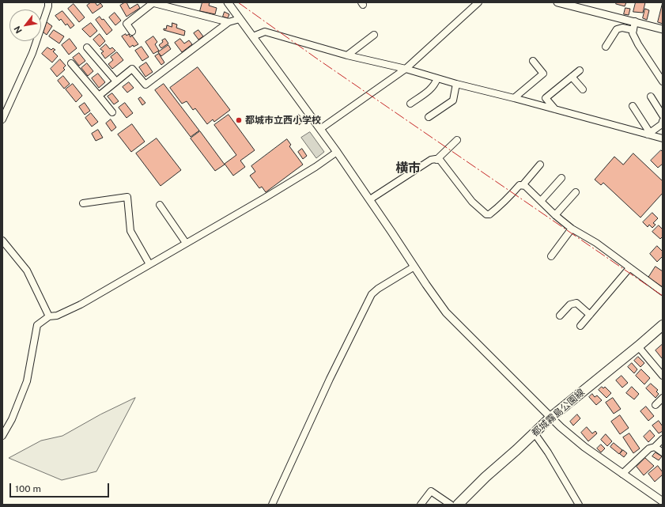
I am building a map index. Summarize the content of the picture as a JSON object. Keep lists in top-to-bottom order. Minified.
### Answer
{"streets":{"main road":["都城霧島公園線"]},"districts":["横市"],"places":["都城市立西小学校"],"scale_bar":"100 m","north":"bottom left"}
